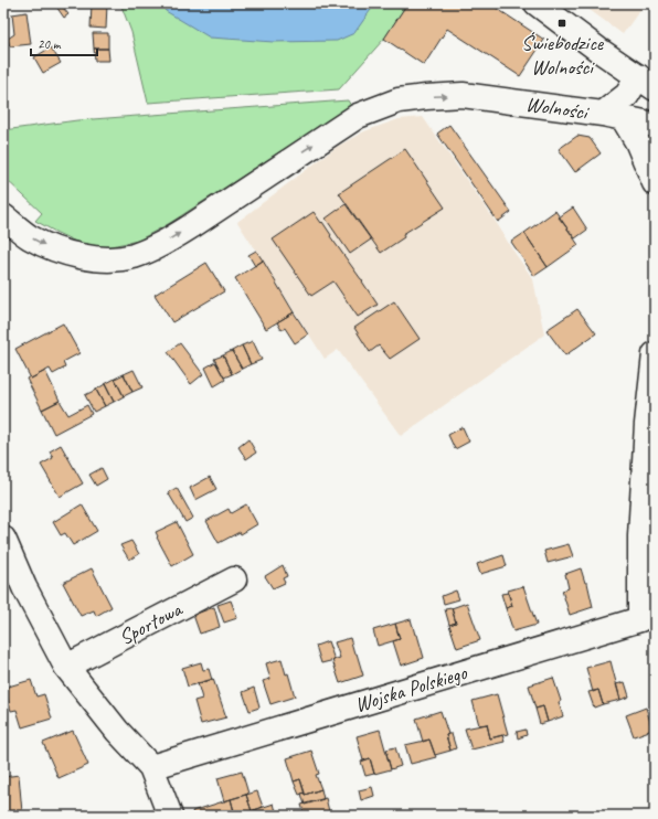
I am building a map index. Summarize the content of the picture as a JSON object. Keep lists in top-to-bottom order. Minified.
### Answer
{"streets":{"street":["Wolności","Sportowa","Wojska Polskiego"]},"one_way":["Wolności"],"places":{"transit":["Świebodzice Wolności"]},"scale_bar":"20 m"}
